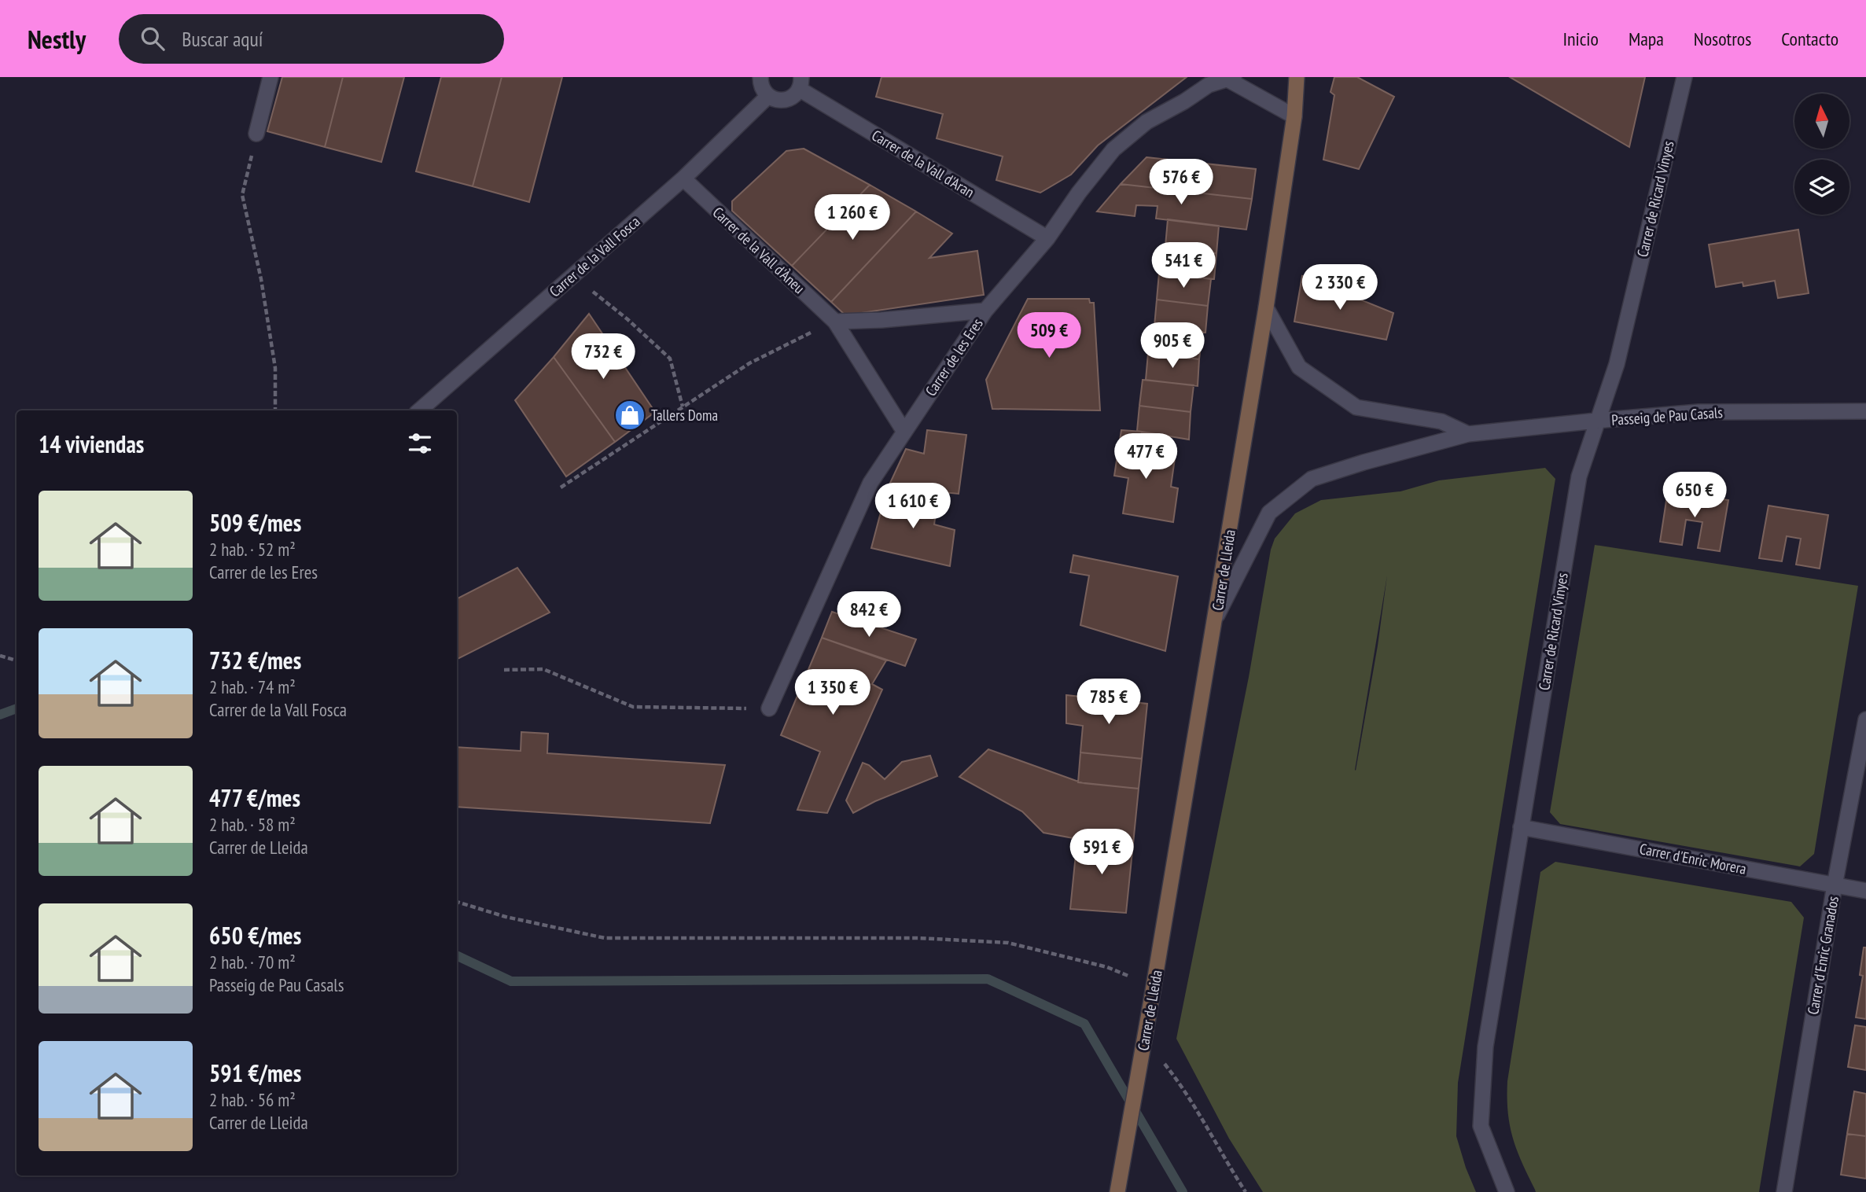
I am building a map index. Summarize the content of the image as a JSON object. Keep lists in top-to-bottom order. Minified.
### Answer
{"streets":{"main road":["Carrer de Lleida"],"street":["Carrer de la Vall d'Aran","Carrer de Ricard Vinyes","Carrer de la Vall d'Àneu","Carrer de la Vall Fosca","Carrer de les Eres","Passeig de Pau Casals","Carrer d'Enric Morera","Carrer d'Enric Granados"]},"crossings":[["Carrer de la Vall d'Aran","Carrer de les Eres"],["Carrer de Ricard Vinyes","Passeig de Pau Casals"],["Carrer de Ricard Vinyes","Carrer d'Enric Morera"],["Carrer de la Vall d'Àneu","Carrer de la Vall Fosca"],["Carrer de la Vall d'Àneu","Carrer de les Eres"],["Passeig de Pau Casals","Carrer de Lleida"],["Carrer d'Enric Morera","Carrer d'Enric Granados"]],"places":{"shop":["Tallers Doma"]},"north":"top","page":{"header":"Nestly","search":"Buscar aquí","nav":["Inicio","Mapa","Nosotros","Contacto"],"price":["576 €","1 260 €","541 €","2 330 €","509 €","905 €","732 €","477 €","650 €","1 610 €","842 €","1 350 €","785 €","591 €"],"heading":"14 viviendas","list":[{"name":"509 €/mes","note":"2 hab. · 52 m² · Carrer de les Eres"},{"name":"732 €/mes","note":"2 hab. · 74 m² · Carrer de la Vall Fosca"},{"name":"477 €/mes","note":"2 hab. · 58 m² · Carrer de Lleida"},{"name":"650 €/mes","note":"2 hab. · 70 m² · Passeig de Pau Casals"},{"name":"591 €/mes","note":"2 hab. · 56 m² · Carrer de Lleida"}]}}
